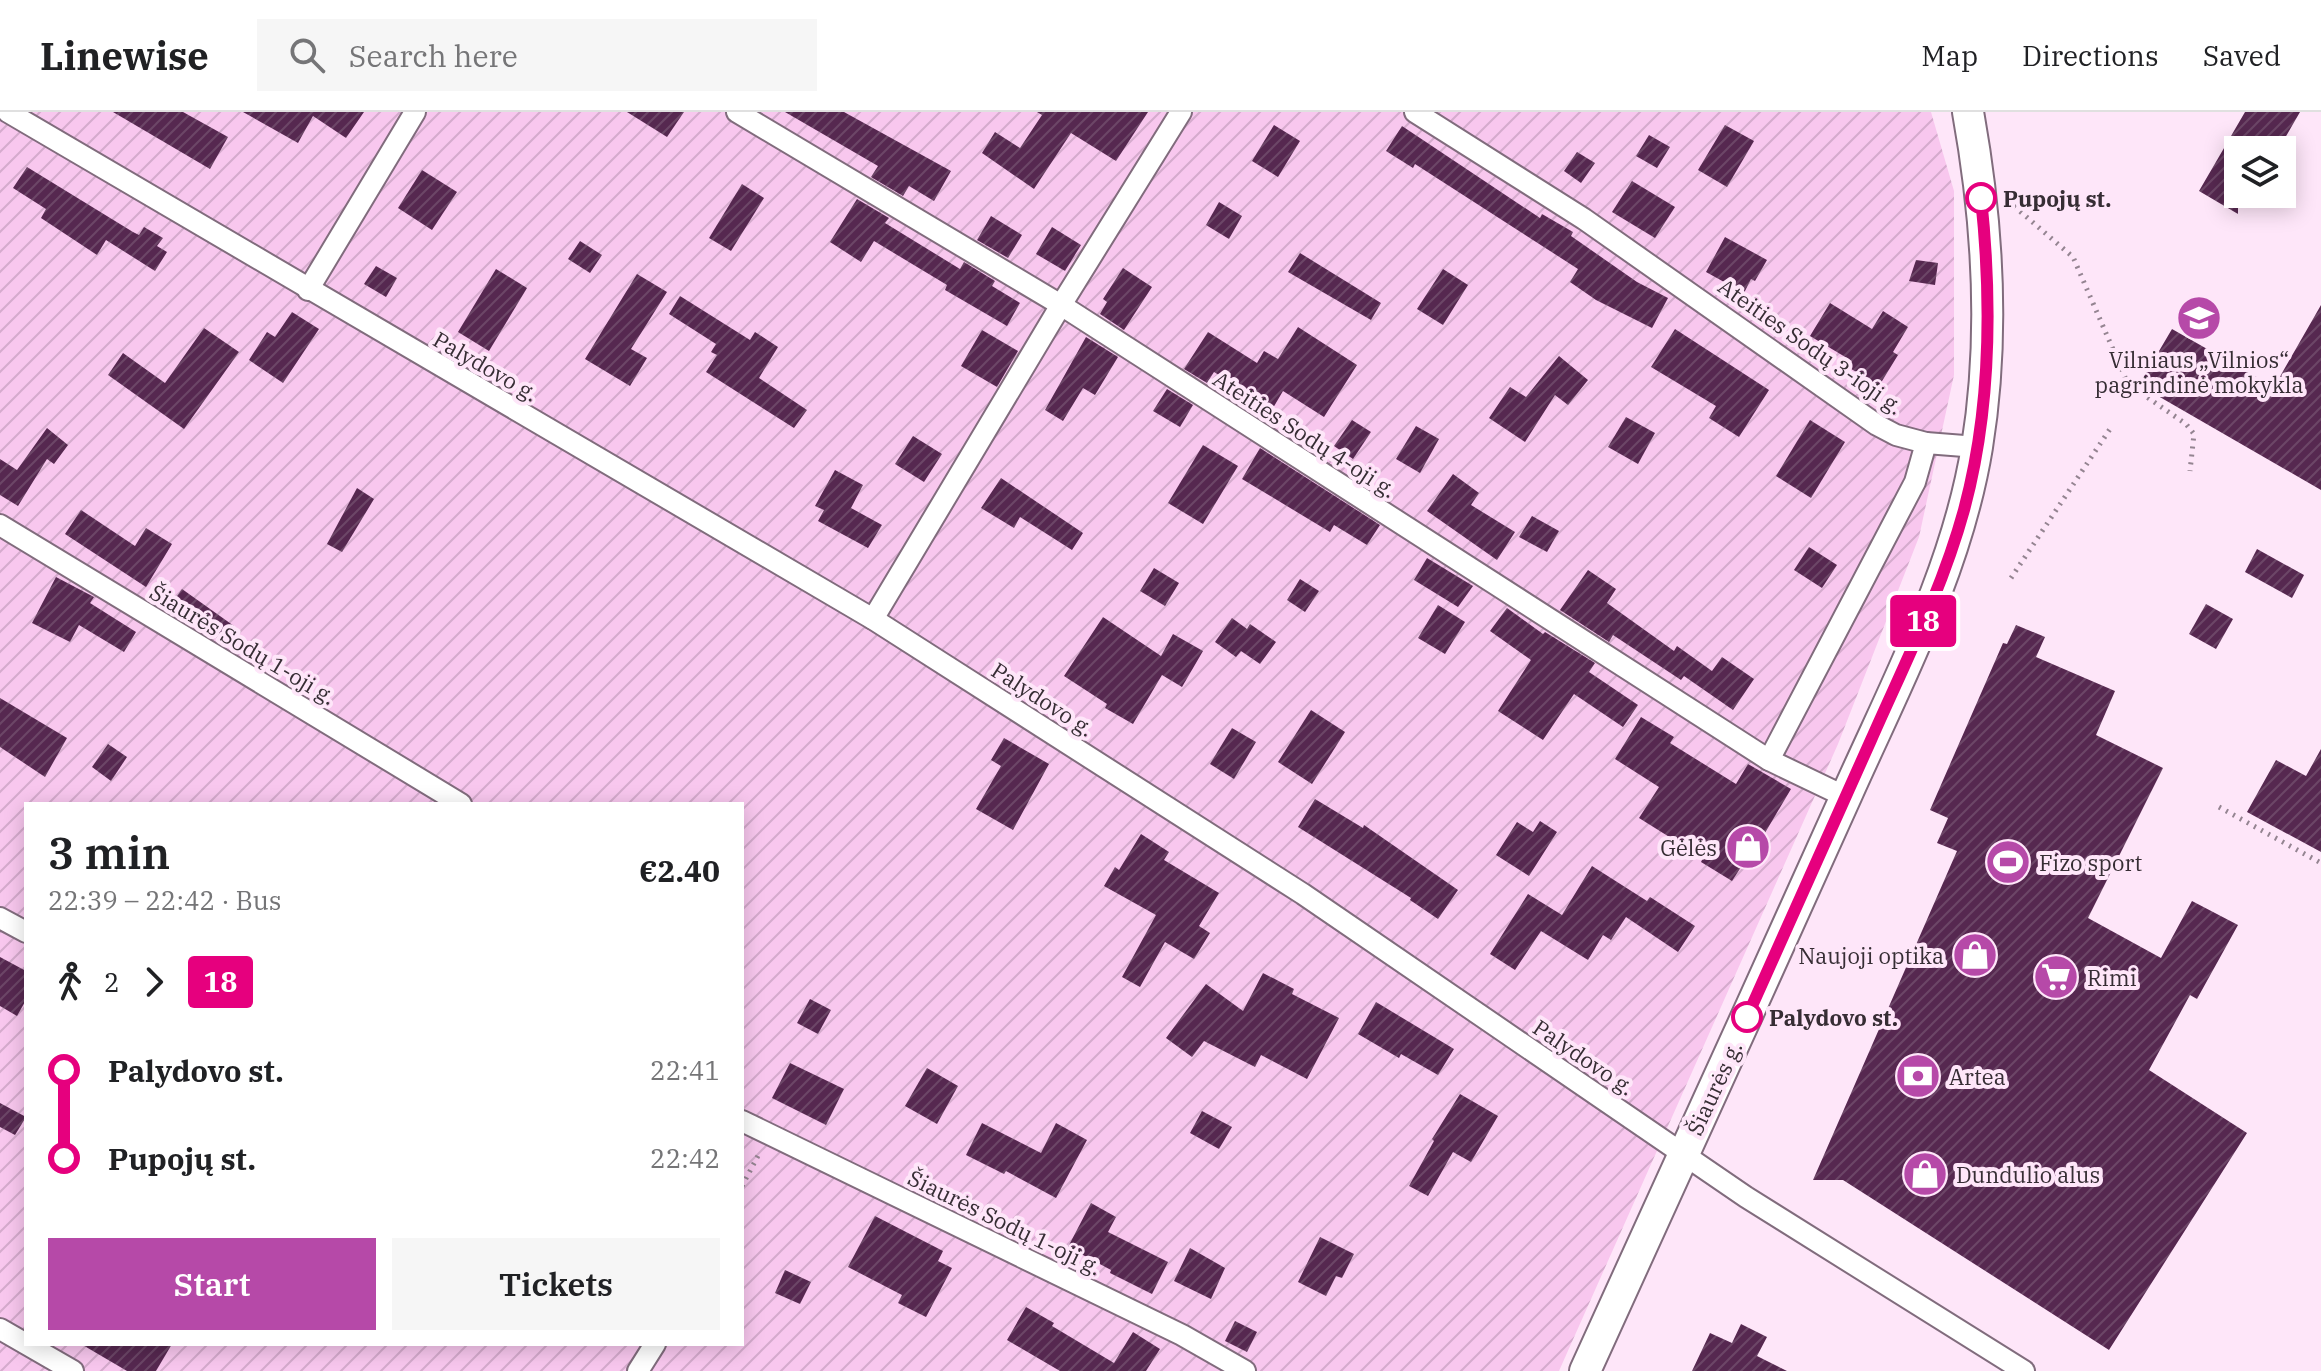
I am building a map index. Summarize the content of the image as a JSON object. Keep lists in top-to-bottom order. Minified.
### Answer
{"streets":{"main road":["Šiaurės g."],"street":["Ateities Sodų 3-ioji g.","Palydovo g.","Ateities Sodų 4-oji g.","Šiaurės Sodų 1-oji g."]},"crossings":[["Ateities Sodų 3-ioji g.","Šiaurės g."],["Palydovo g.","Šiaurės g."],["Ateities Sodų 4-oji g.","Šiaurės g."]],"places":{"other":["Pupojų st.","Palydovo st."],"school or university":["Vilniaus „Vilnios“ pagrindinė mokykla"],"shop":["Gėlės","Naujoji optika","Dundulio alus"],"sports":["Fizo sport"],"supermarket":["Rimi"],"bank":["Artea"]},"lines":["bus line 18"],"page":{"header":"Linewise","search":"Search here","nav":["Map","Directions","Saved"],"on_map":"18","heading":["3 min","22:39 – 22:42 · Bus","€2.40"],"legs":["2","18"],"list":[{"name":"Palydovo st.","value":"22:41"},{"name":"Pupojų st.","value":"22:42"}],"buttons":["Start","Tickets"]}}
